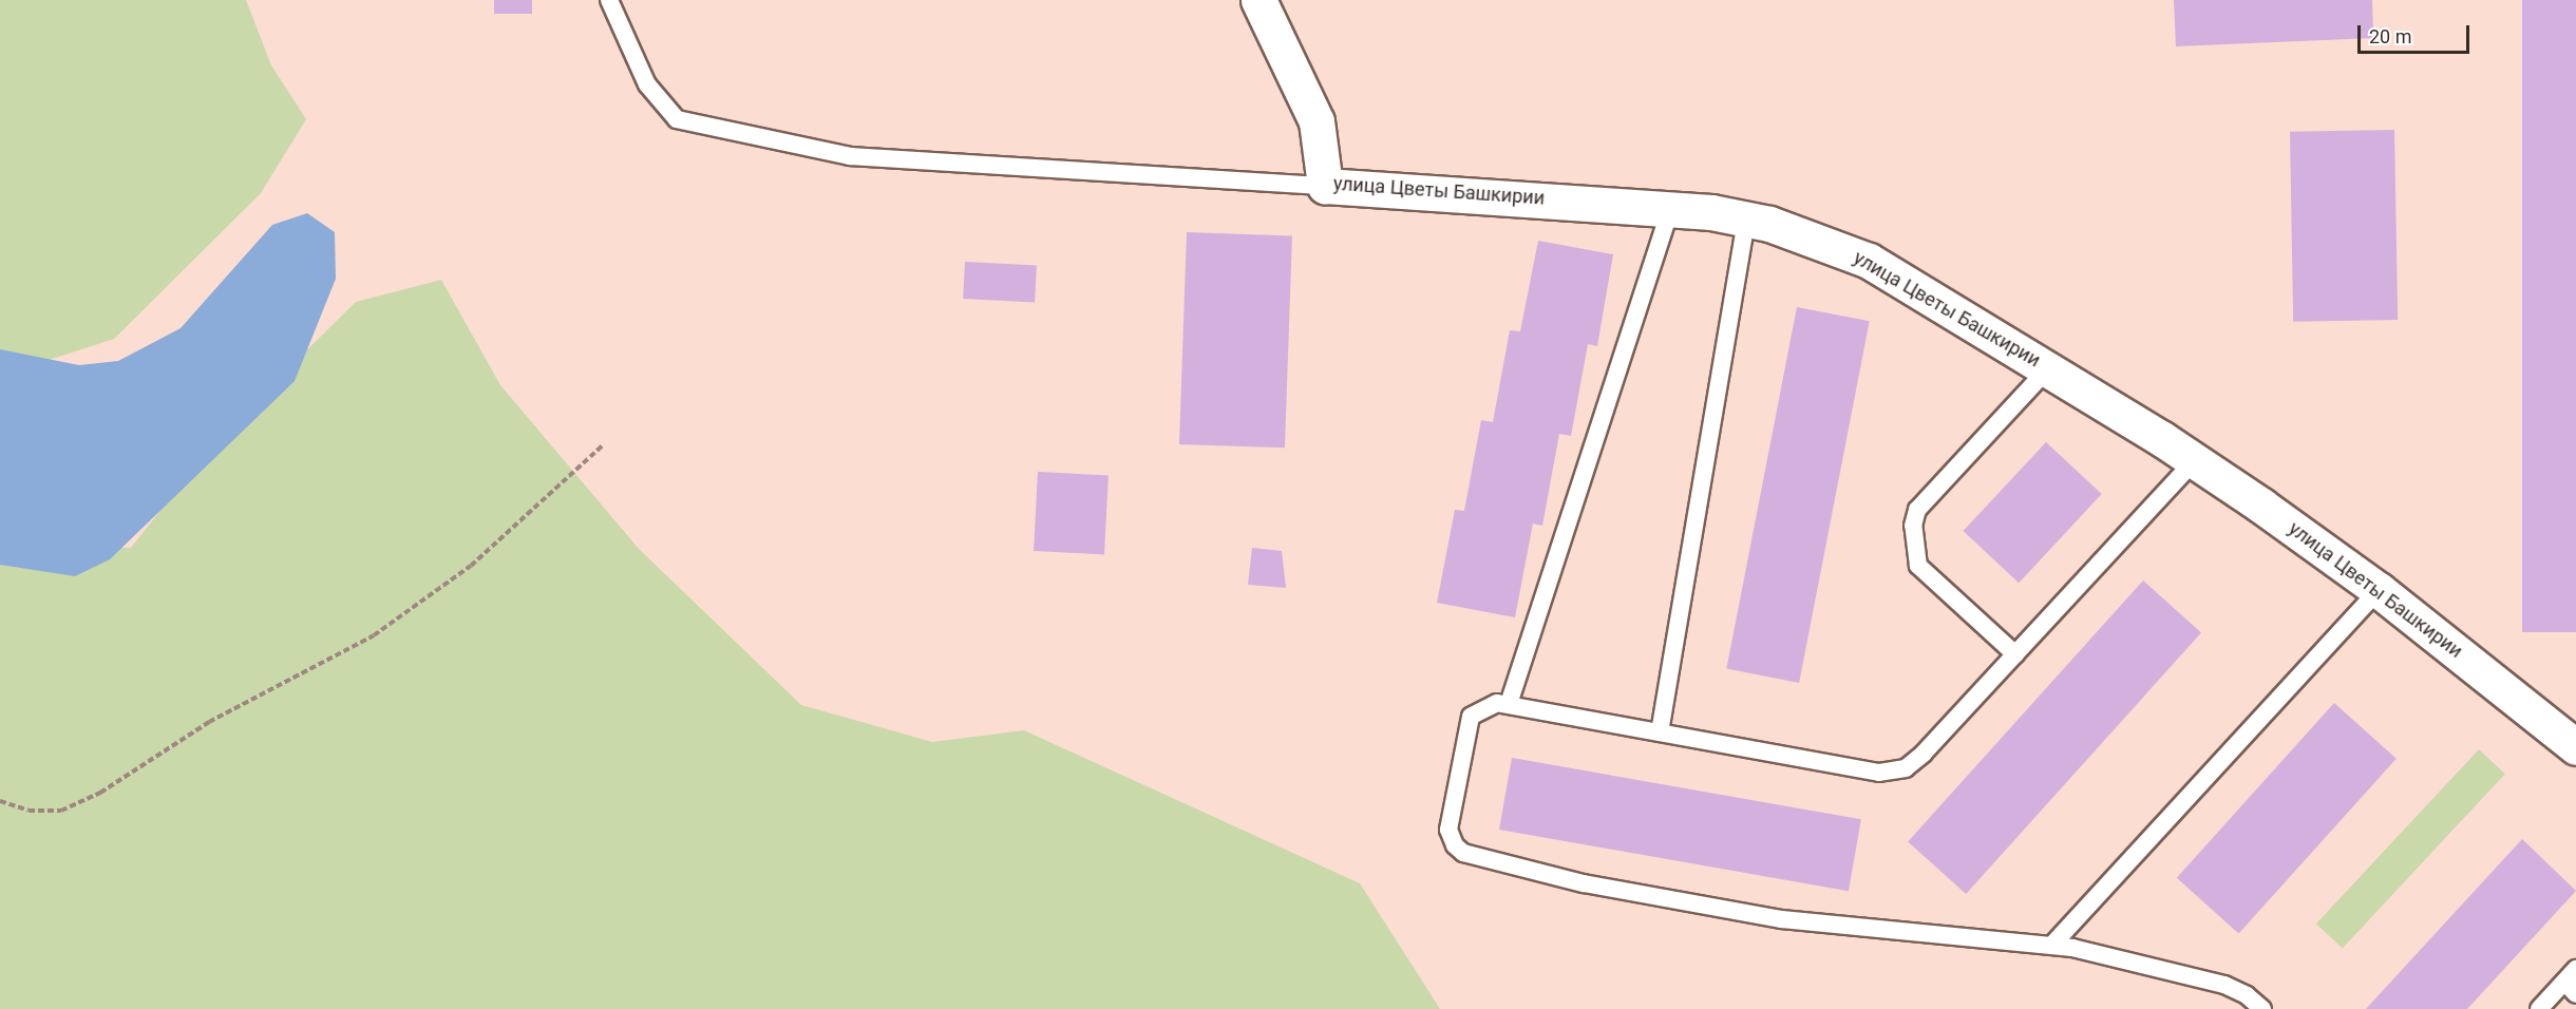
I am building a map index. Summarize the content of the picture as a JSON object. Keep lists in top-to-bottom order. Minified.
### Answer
{"streets":{"street":["улица Цветы Башкирии"]},"scale_bar":"20 m"}
